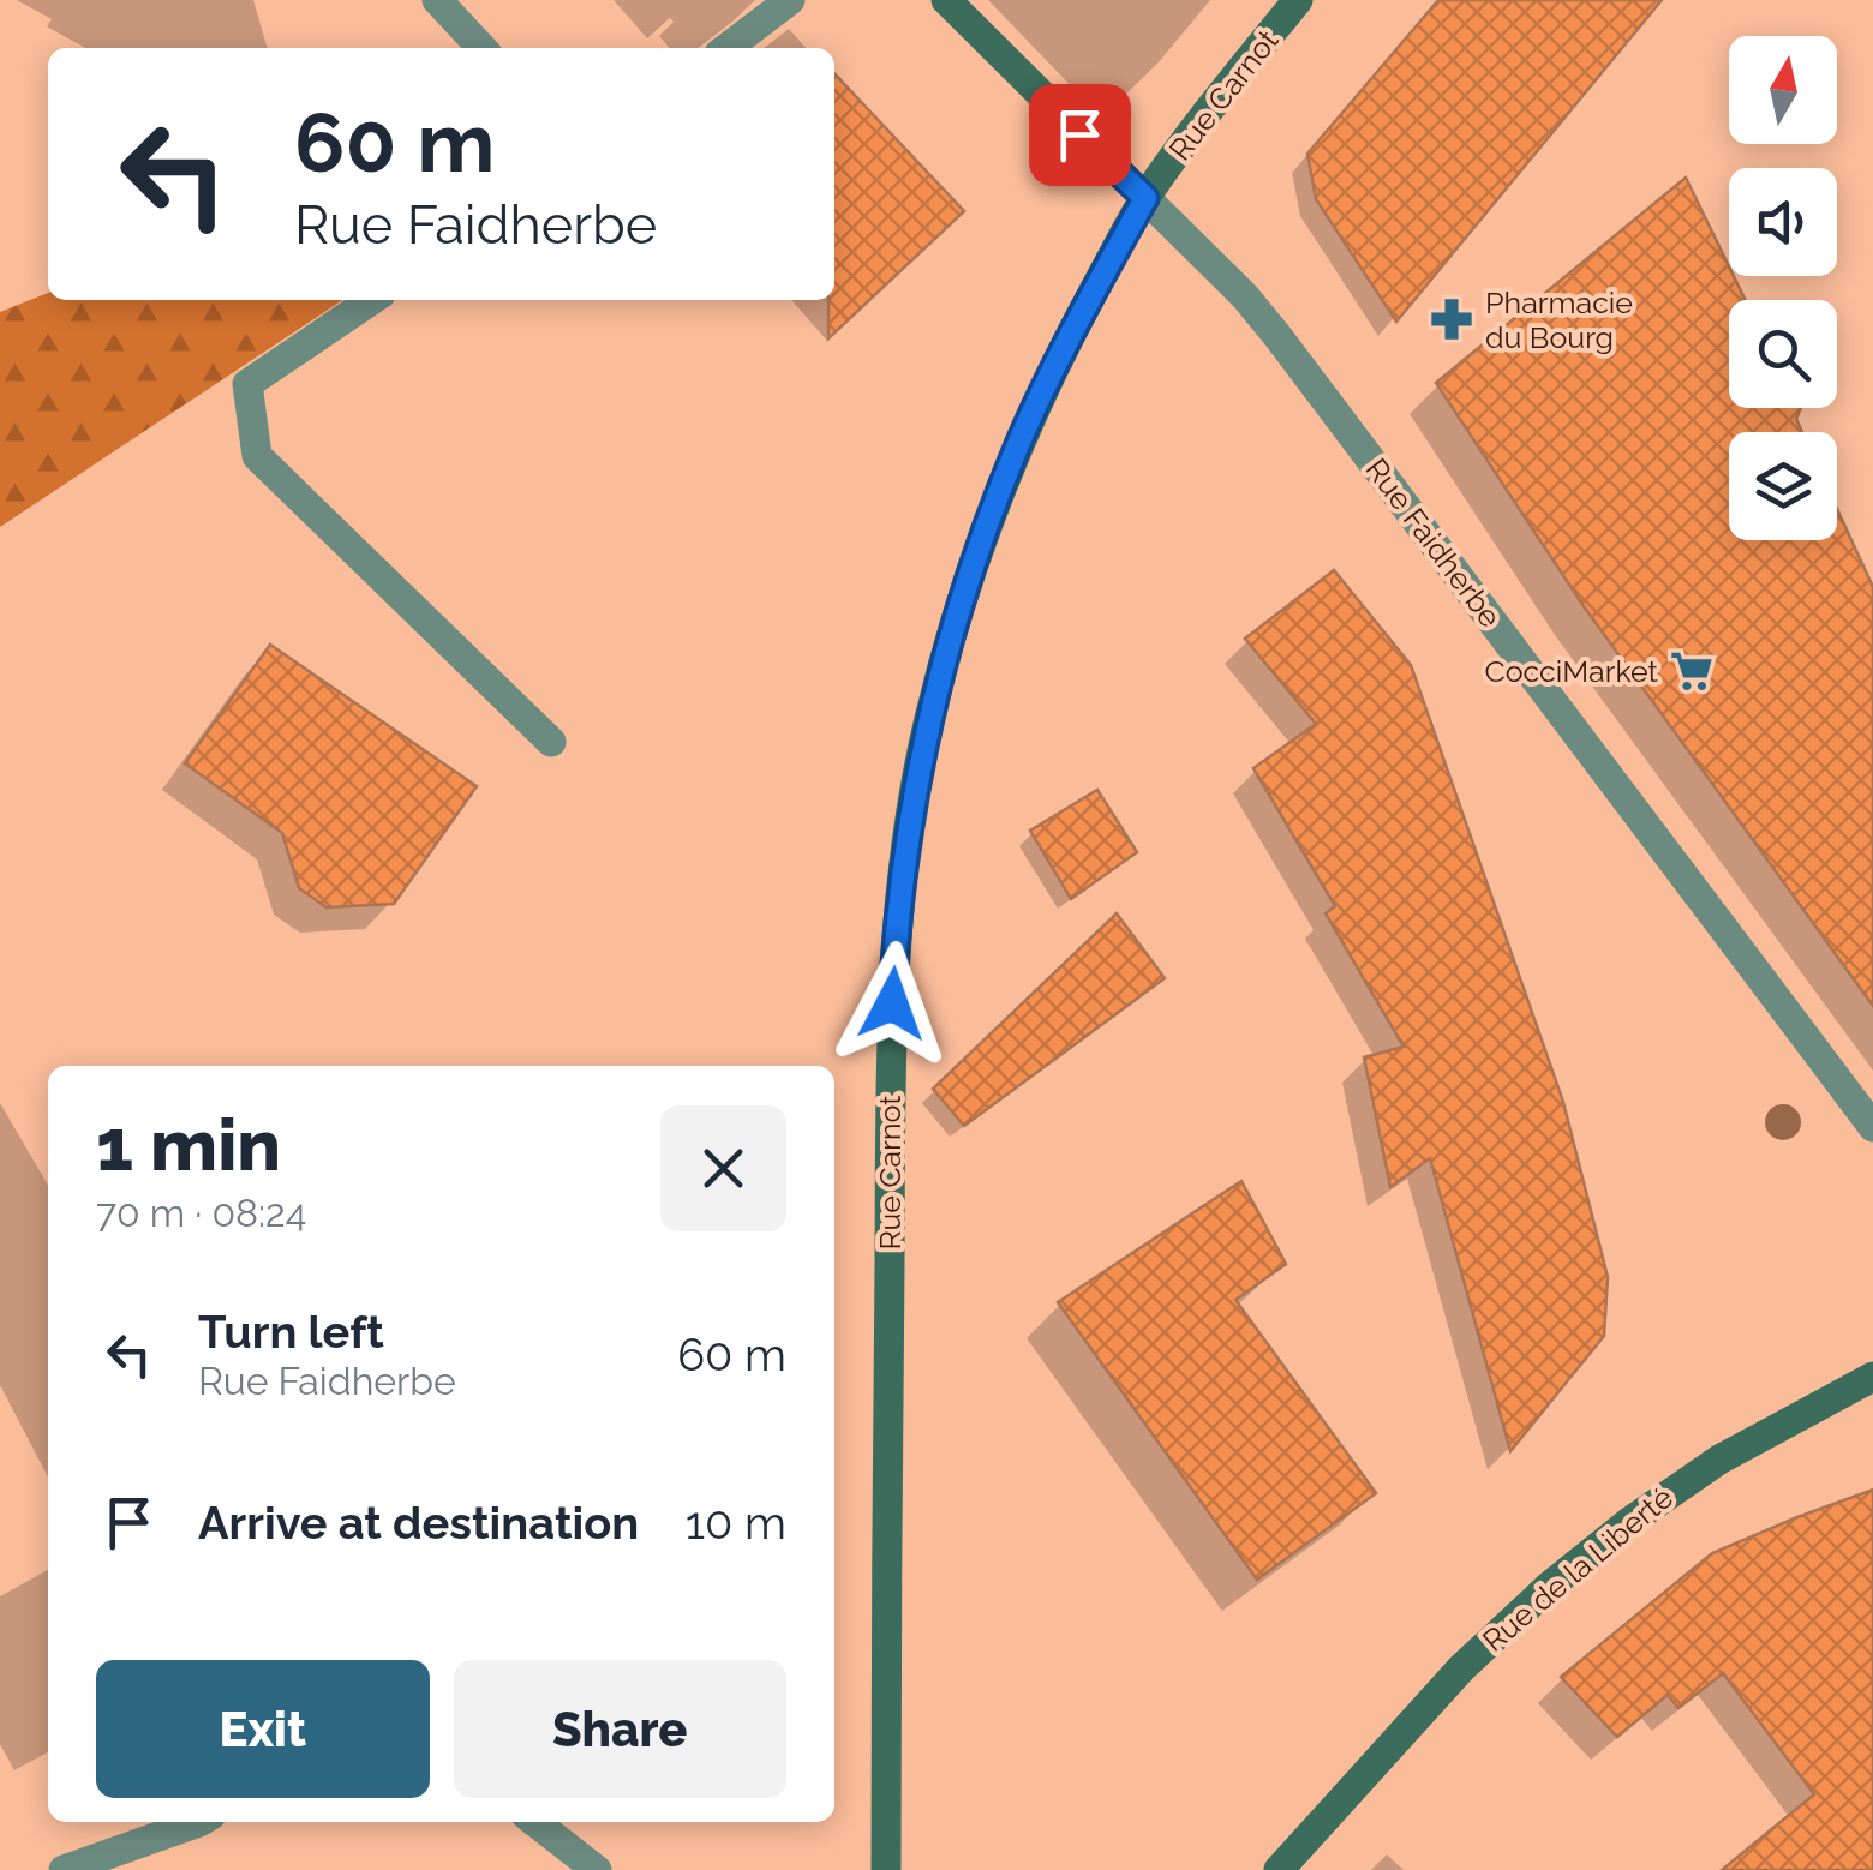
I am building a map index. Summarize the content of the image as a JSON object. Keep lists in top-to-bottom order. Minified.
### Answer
{"streets":{"main road":["Rue Carnot","Rue Faidherbe","Rue de la Liberté"]},"crossings":[["Rue Carnot","Rue Faidherbe"]],"places":{"pharmacy":["Pharmacie du Bourg"],"supermarket":["CocciMarket"]},"north":"top","page":{"turn":["60 m","Rue Faidherbe"],"heading":["1 min","70 m · 08:24"],"list":[{"name":"Turn left","note":"Rue Faidherbe","value":"60 m"},{"name":"Arrive at destination","value":"10 m"}],"buttons":["Exit","Share"]}}
